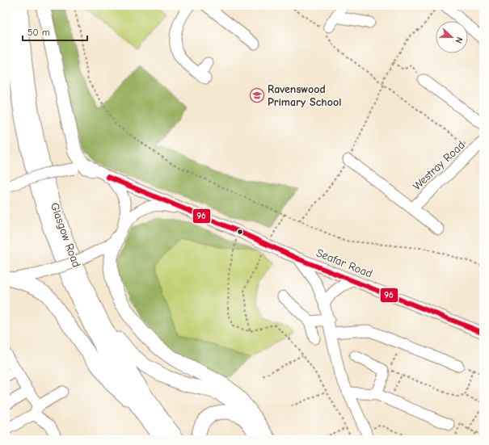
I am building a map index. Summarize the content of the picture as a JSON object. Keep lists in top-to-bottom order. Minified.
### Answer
{"streets":{"main road":["Glasgow Road"],"street":["Westray Road","Seafar Road"]},"places":{"school or university":["Ravenswood Primary School"]},"lines":["transit line 96"],"scale_bar":"50 m","north":"right"}
